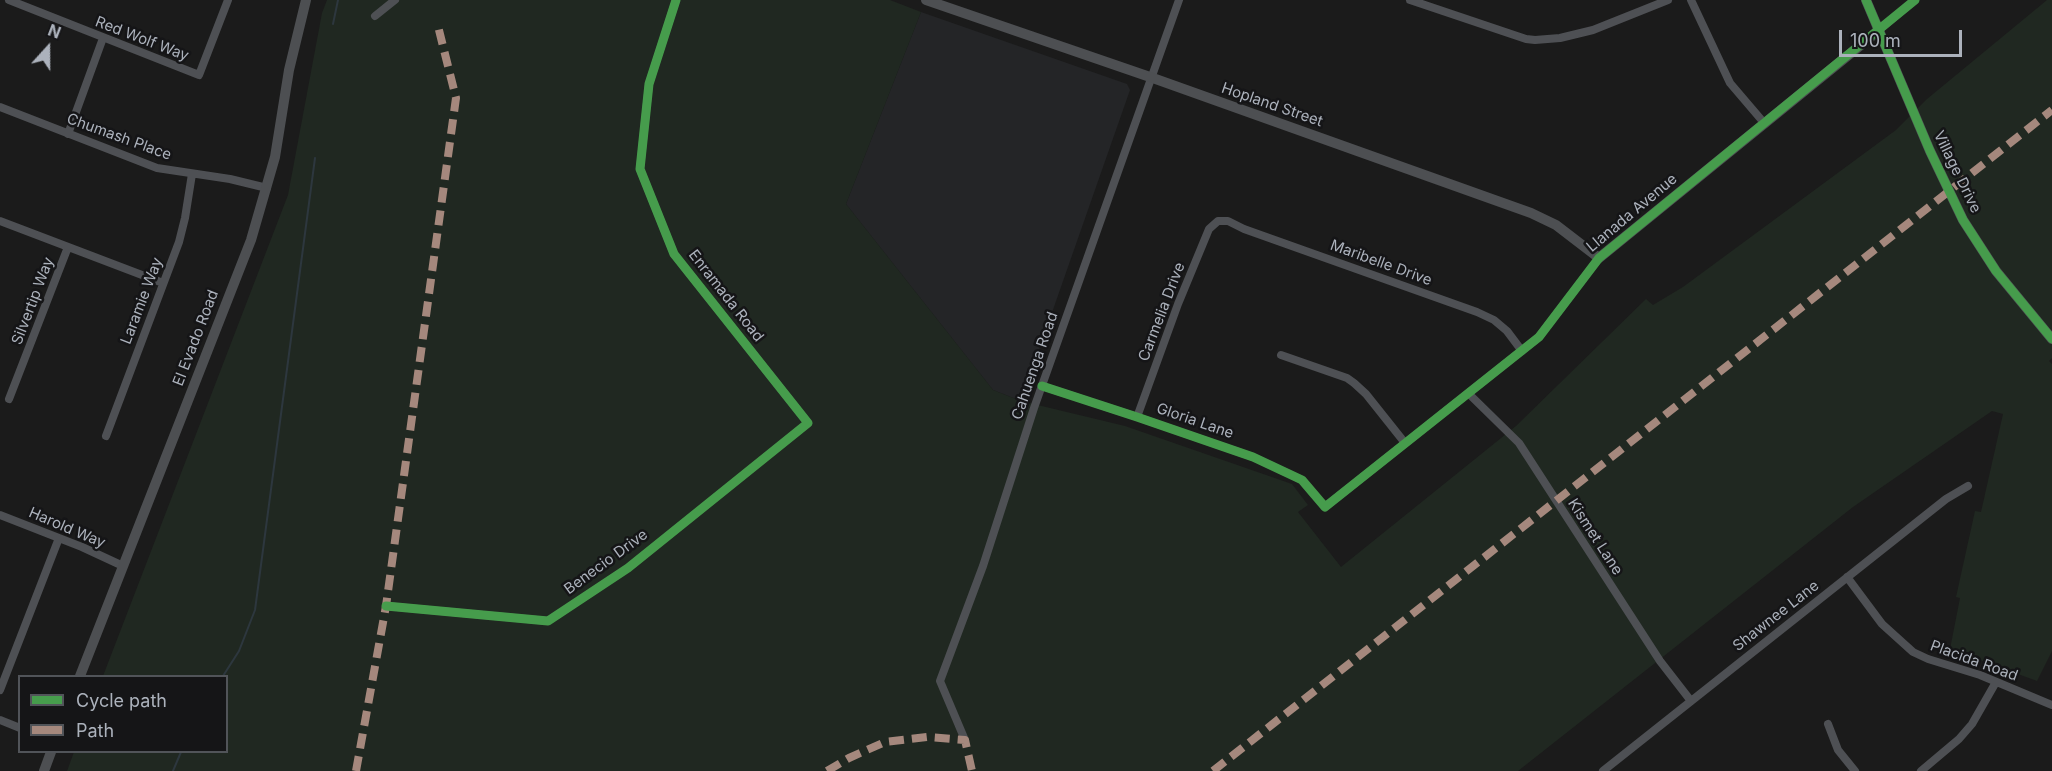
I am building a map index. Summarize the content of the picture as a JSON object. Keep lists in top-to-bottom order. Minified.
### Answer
{"streets":{"street":["Red Wolf Way","Hopland Street","Chumash Place","Village Drive","Llanada Avenue","Maribelle Drive","Enramada Road","Silvertip Way","Laramie Way","Carmelia Drive","El Evado Road","Cahuenga Road","Gloria Lane","Harold Way","Kismet Lane","Benecio Drive","Shawnee Lane","Placida Road"]},"crossings":[["Hopland Street","Llanada Avenue"],["Hopland Street","Cahuenga Road"],["Chumash Place","Laramie Way"],["Chumash Place","El Evado Road"],["Village Drive","Llanada Avenue"],["Llanada Avenue","Maribelle Drive"],["Llanada Avenue","Gloria Lane"],["Llanada Avenue","Kismet Lane"],["Maribelle Drive","Carmelia Drive"],["Enramada Road","Benecio Drive"],["Carmelia Drive","Gloria Lane"],["El Evado Road","Harold Way"],["Cahuenga Road","Gloria Lane"],["Kismet Lane","Shawnee Lane"],["Shawnee Lane","Placida Road"]],"legend":["Cycle path","Path"],"scale_bar":"100 m","north":"top"}
